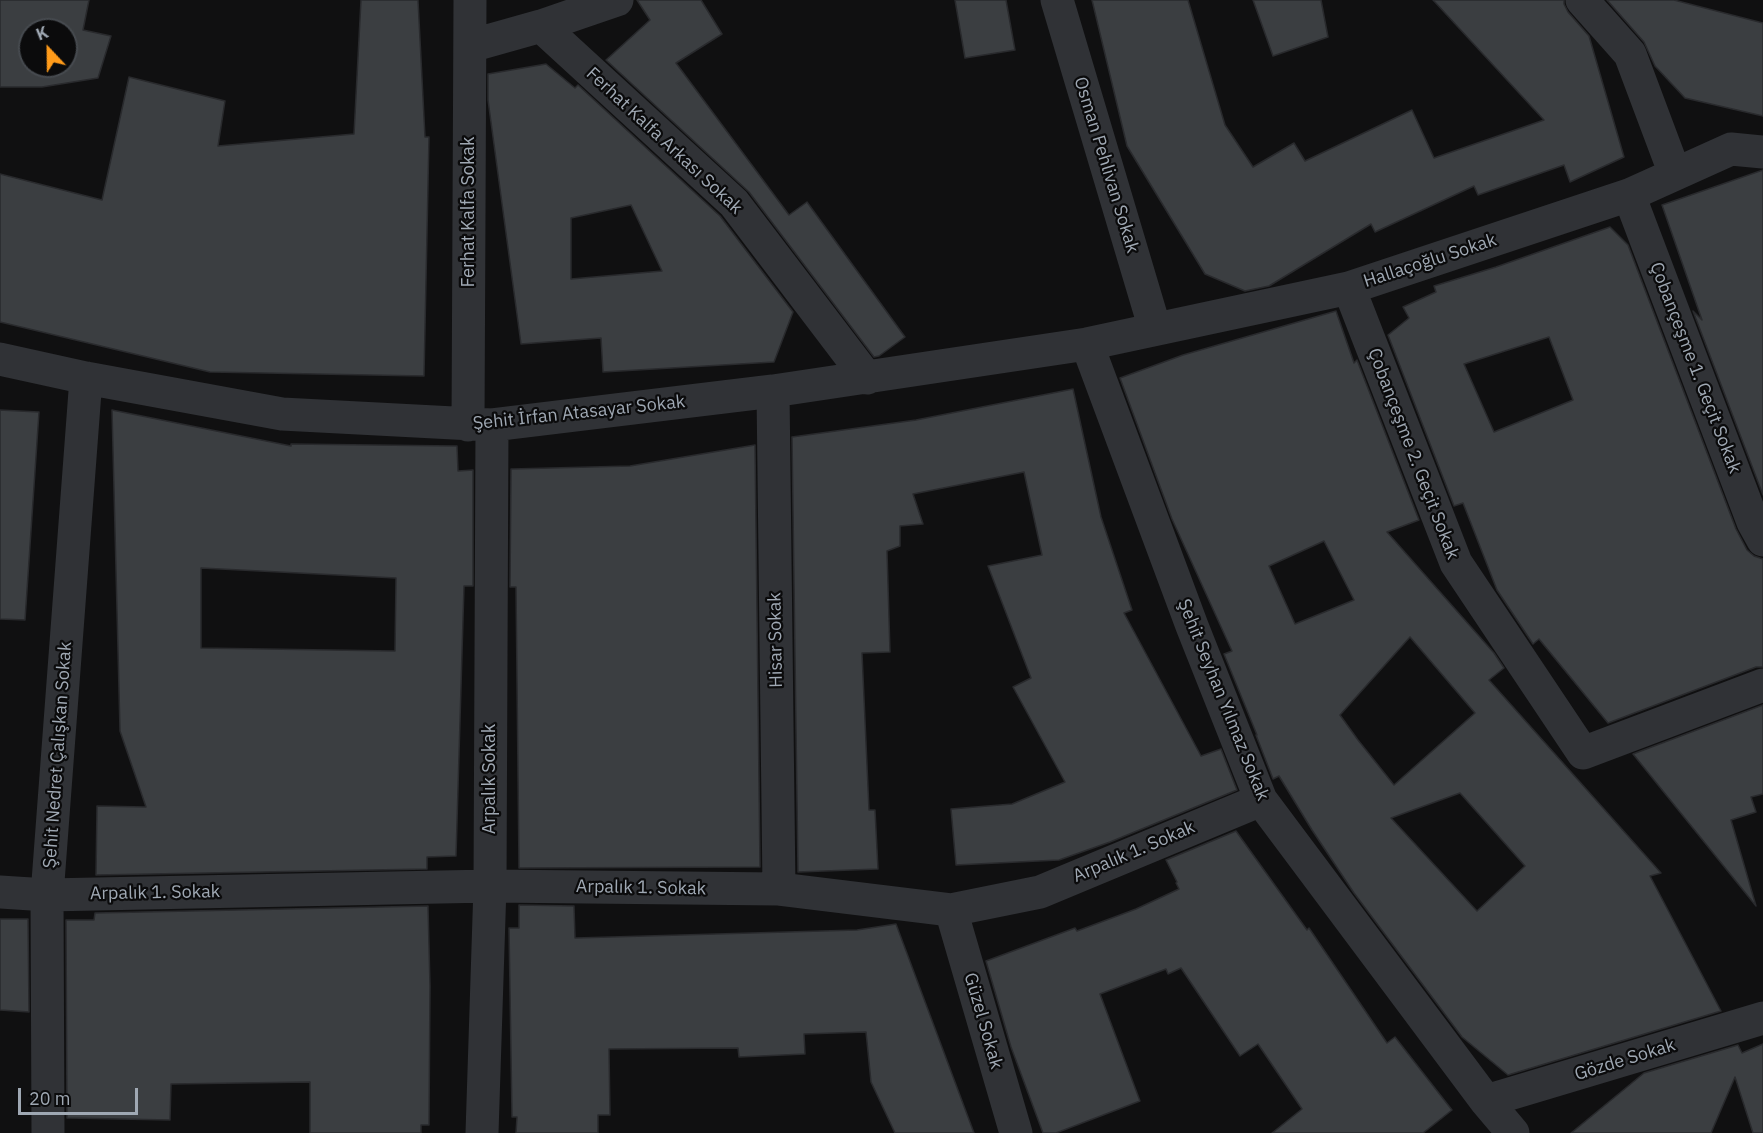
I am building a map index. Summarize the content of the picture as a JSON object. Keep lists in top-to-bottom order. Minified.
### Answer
{"streets":{"street":["Ferhat Kalfa Arkası Sokak","Osman Pehlivan Sokak","Ferhat Kalfa Sokak","Hallaçoğlu Sokak","Çobançeşme 1. Geçit Sokak","Şehit İrfan Atasayar Sokak","Çobançeşme 2. Geçit Sokak","Hisar Sokak","Şehit Seyhan Yılmaz Sokak","Şehit Nedret Çalışkan Sokak","Arpalık Sokak","Arpalık 1. Sokak","Güzel Sokak","Gözde Sokak"]},"crossings":[["Ferhat Kalfa Arkası Sokak","Şehit İrfan Atasayar Sokak"],["Osman Pehlivan Sokak","Hallaçoğlu Sokak"],["Ferhat Kalfa Sokak","Şehit İrfan Atasayar Sokak"],["Ferhat Kalfa Sokak","Arpalık Sokak"],["Hallaçoğlu Sokak","Çobançeşme 1. Geçit Sokak"],["Hallaçoğlu Sokak","Şehit İrfan Atasayar Sokak"],["Hallaçoğlu Sokak","Çobançeşme 2. Geçit Sokak"],["Hallaçoğlu Sokak","Şehit Seyhan Yılmaz Sokak"],["Şehit İrfan Atasayar Sokak","Hisar Sokak"],["Şehit İrfan Atasayar Sokak","Şehit Seyhan Yılmaz Sokak"],["Şehit İrfan Atasayar Sokak","Şehit Nedret Çalışkan Sokak"],["Şehit İrfan Atasayar Sokak","Arpalık Sokak"],["Hisar Sokak","Arpalık 1. Sokak"],["Şehit Seyhan Yılmaz Sokak","Arpalık 1. Sokak"],["Şehit Seyhan Yılmaz Sokak","Gözde Sokak"],["Şehit Nedret Çalışkan Sokak","Arpalık 1. Sokak"],["Arpalık Sokak","Arpalık 1. Sokak"],["Arpalık 1. Sokak","Güzel Sokak"]],"scale_bar":"20 m","north":"top"}
